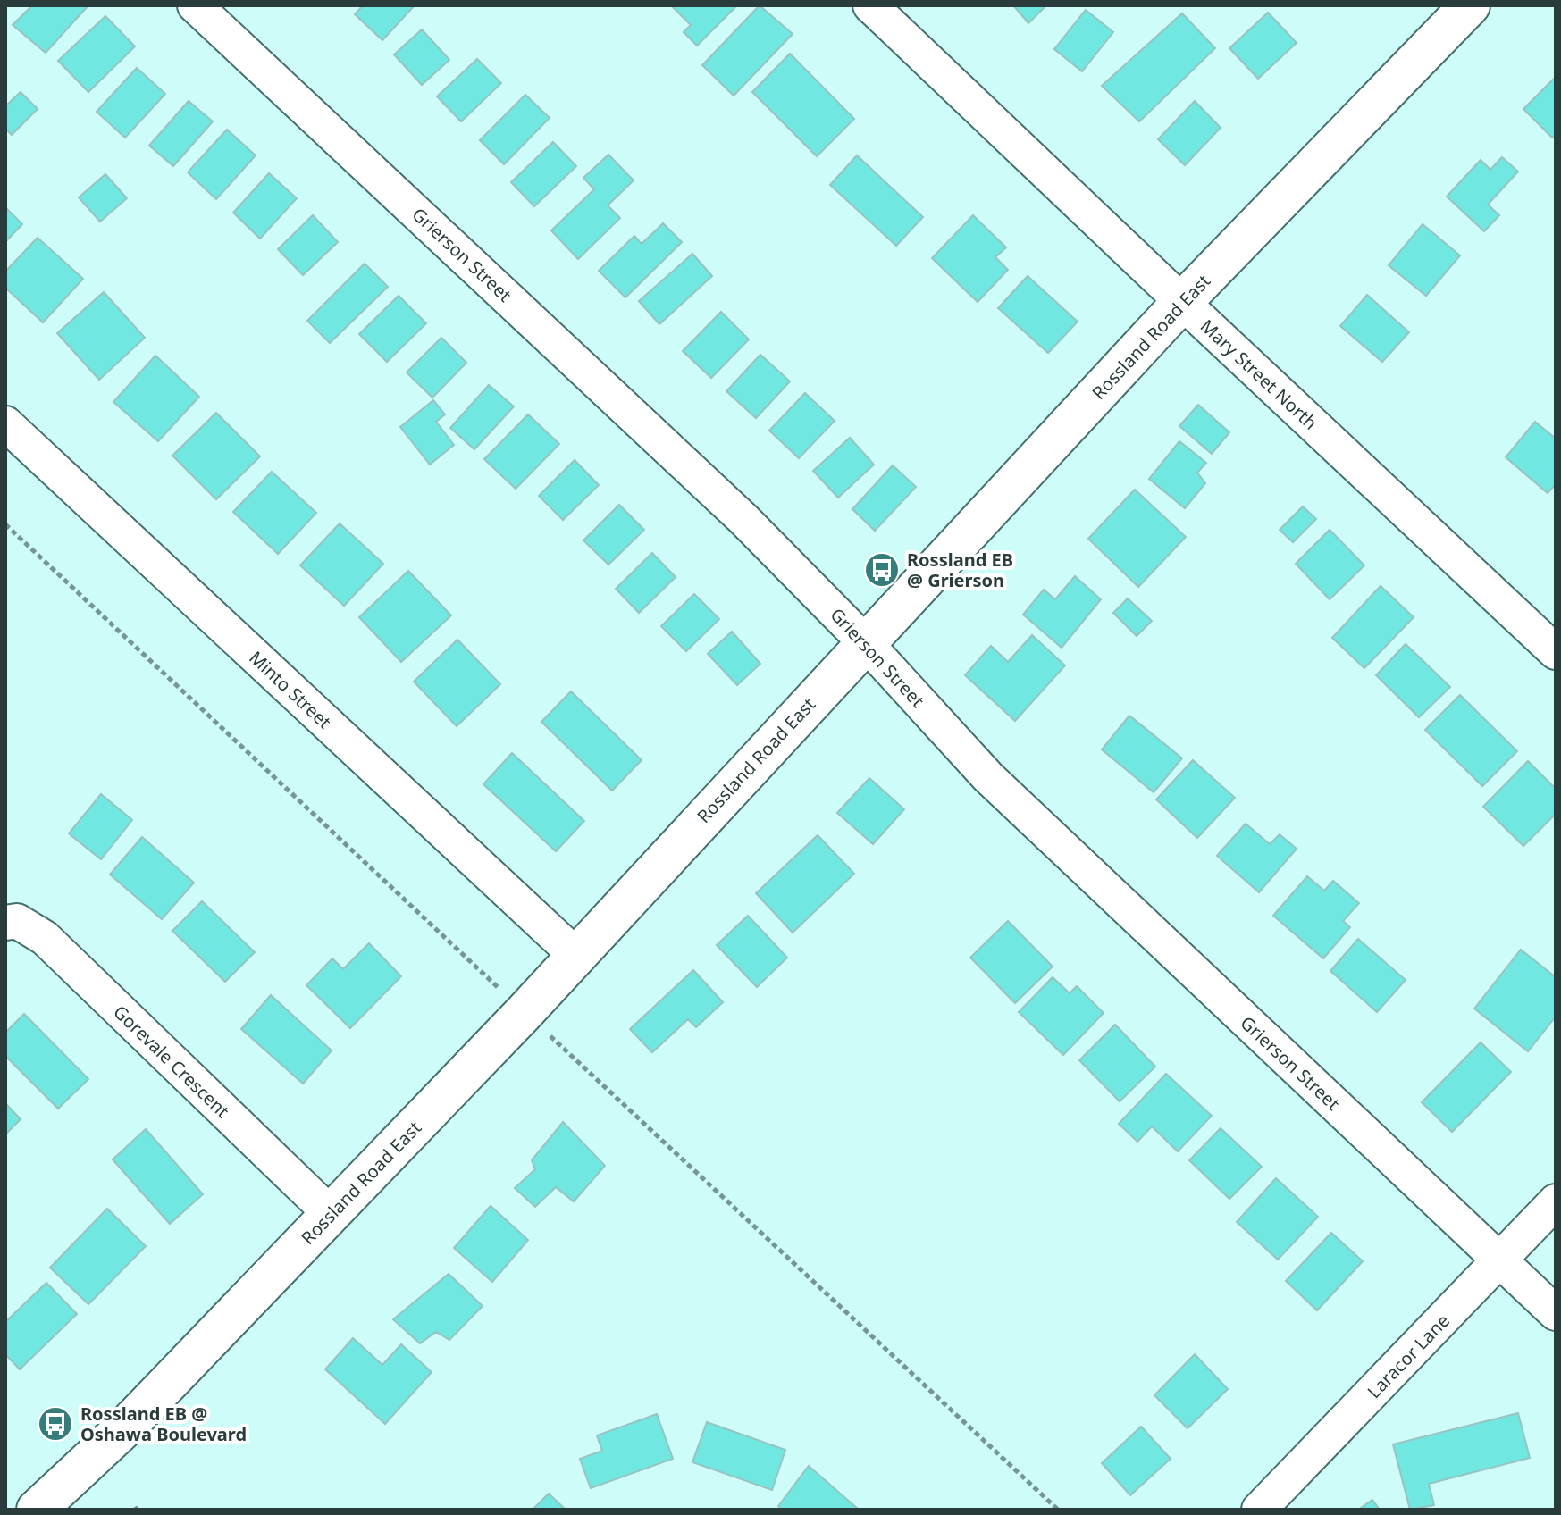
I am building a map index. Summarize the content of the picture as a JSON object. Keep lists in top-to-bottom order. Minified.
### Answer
{"streets":{"main road":["Rossland Road East"],"street":["Grierson Street","Mary Street North","Minto Street","Gorevale Crescent","Laracor Lane"]},"crossings":[["Grierson Street","Rossland Road East"],["Grierson Street","Laracor Lane"],["Rossland Road East","Mary Street North"],["Rossland Road East","Minto Street"],["Rossland Road East","Gorevale Crescent"]],"places":{"bus stop":["Rossland EB @ Grierson","Rossland EB @ Oshawa Boulevard"]}}
